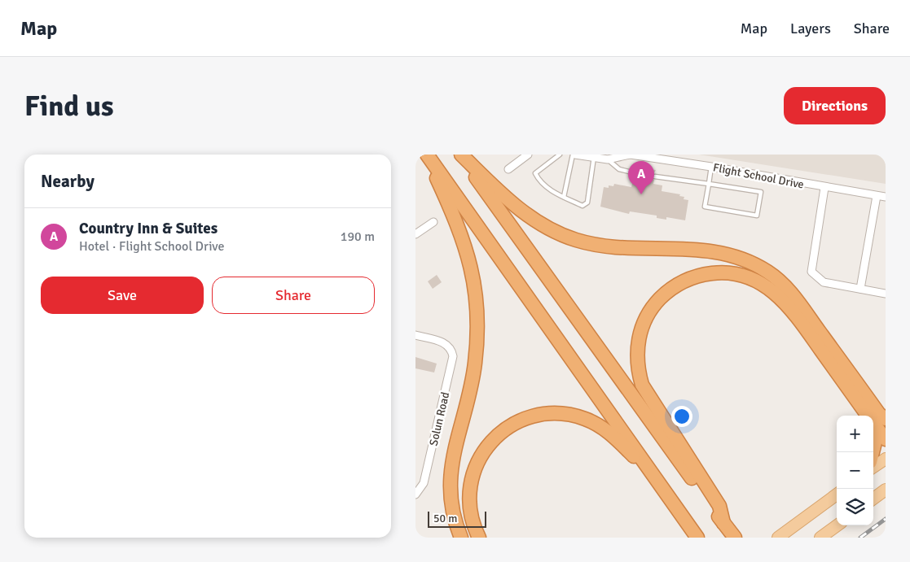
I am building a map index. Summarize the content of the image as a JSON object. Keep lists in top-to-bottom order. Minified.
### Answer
{"streets":{"street":["Flight School Drive","Solun Road"]},"scale_bar":"50 m","page":{"header":"Map","nav":["Map","Layers","Share"],"buttons":["Directions",["Save","Share"]],"title":"Find us","heading":"Nearby","pins":"A","list":[{"mark":"A","name":"Country Inn & Suites","note":"Hotel · Flight School Drive","value":"190 m"}],"map_buttons":["+","−"],"scale":"50 m"}}
